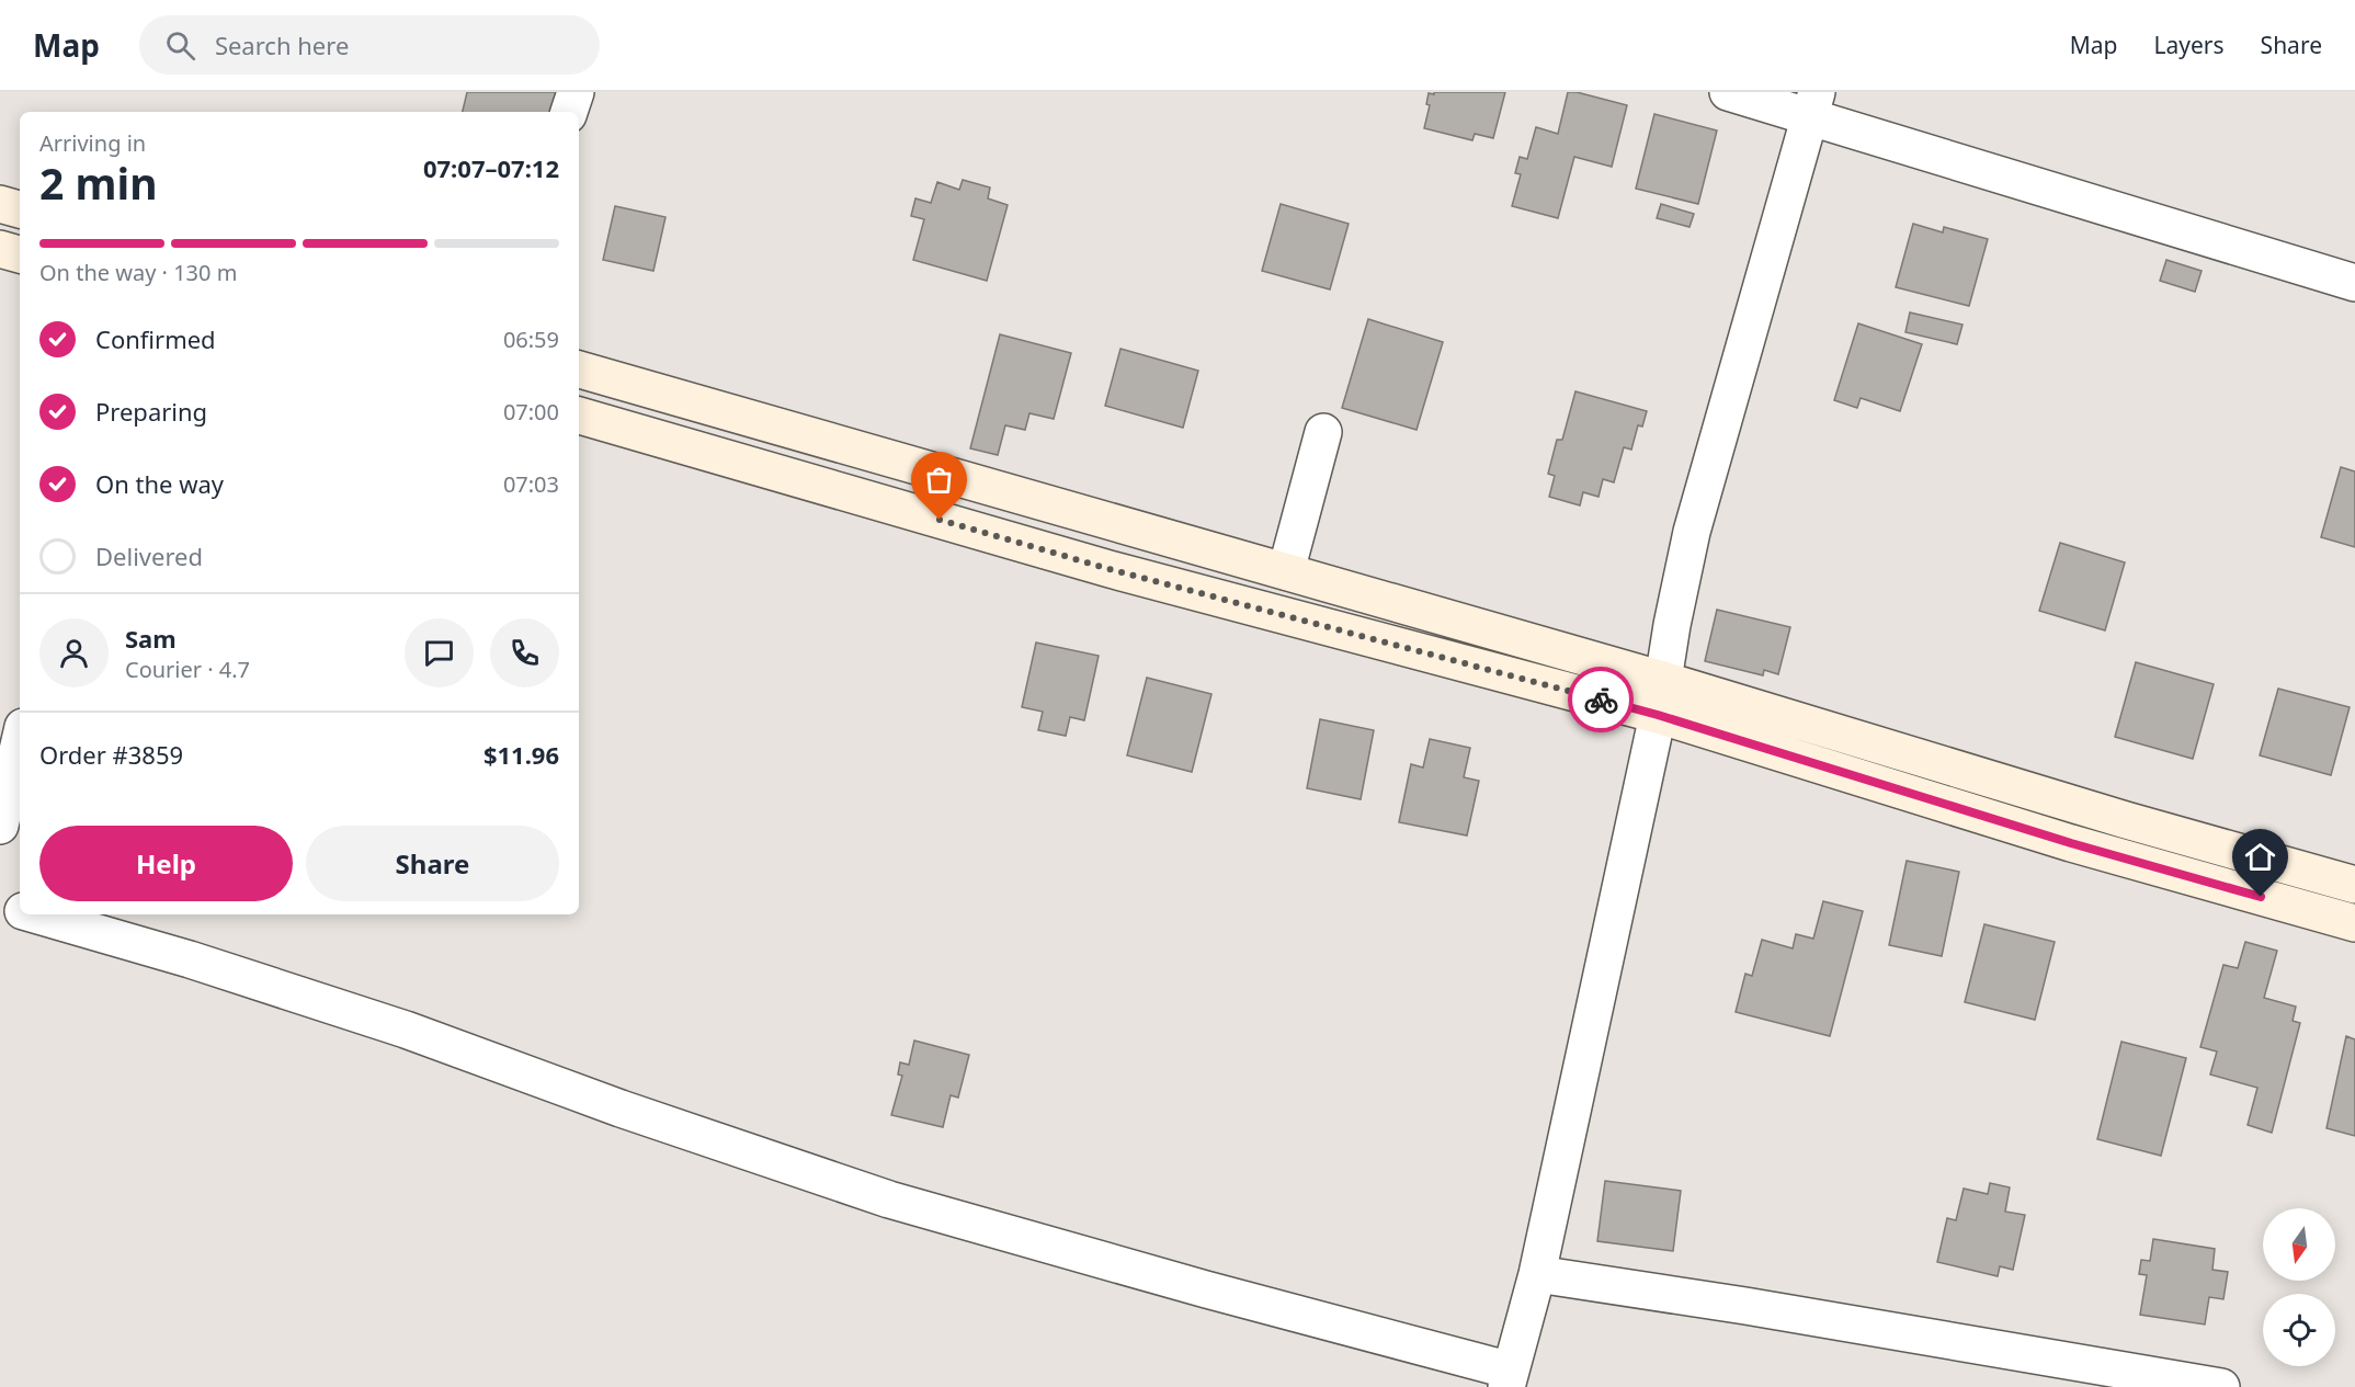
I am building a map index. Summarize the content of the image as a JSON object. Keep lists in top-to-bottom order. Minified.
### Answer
{"north":"bottom","page":{"header":"Map","search":"Search here","nav":["Map","Layers","Share"],"heading":["2 min","Arriving in","07:07–07:12"],"panel":["Sam","Courier · 4.7","Order #3859","$11.96"],"bar":"On the way · 130 m","list":[["Confirmed","06:59"],["Preparing","07:00"],["On the way","07:03"],"Delivered"],"buttons":["Help","Share"]}}
